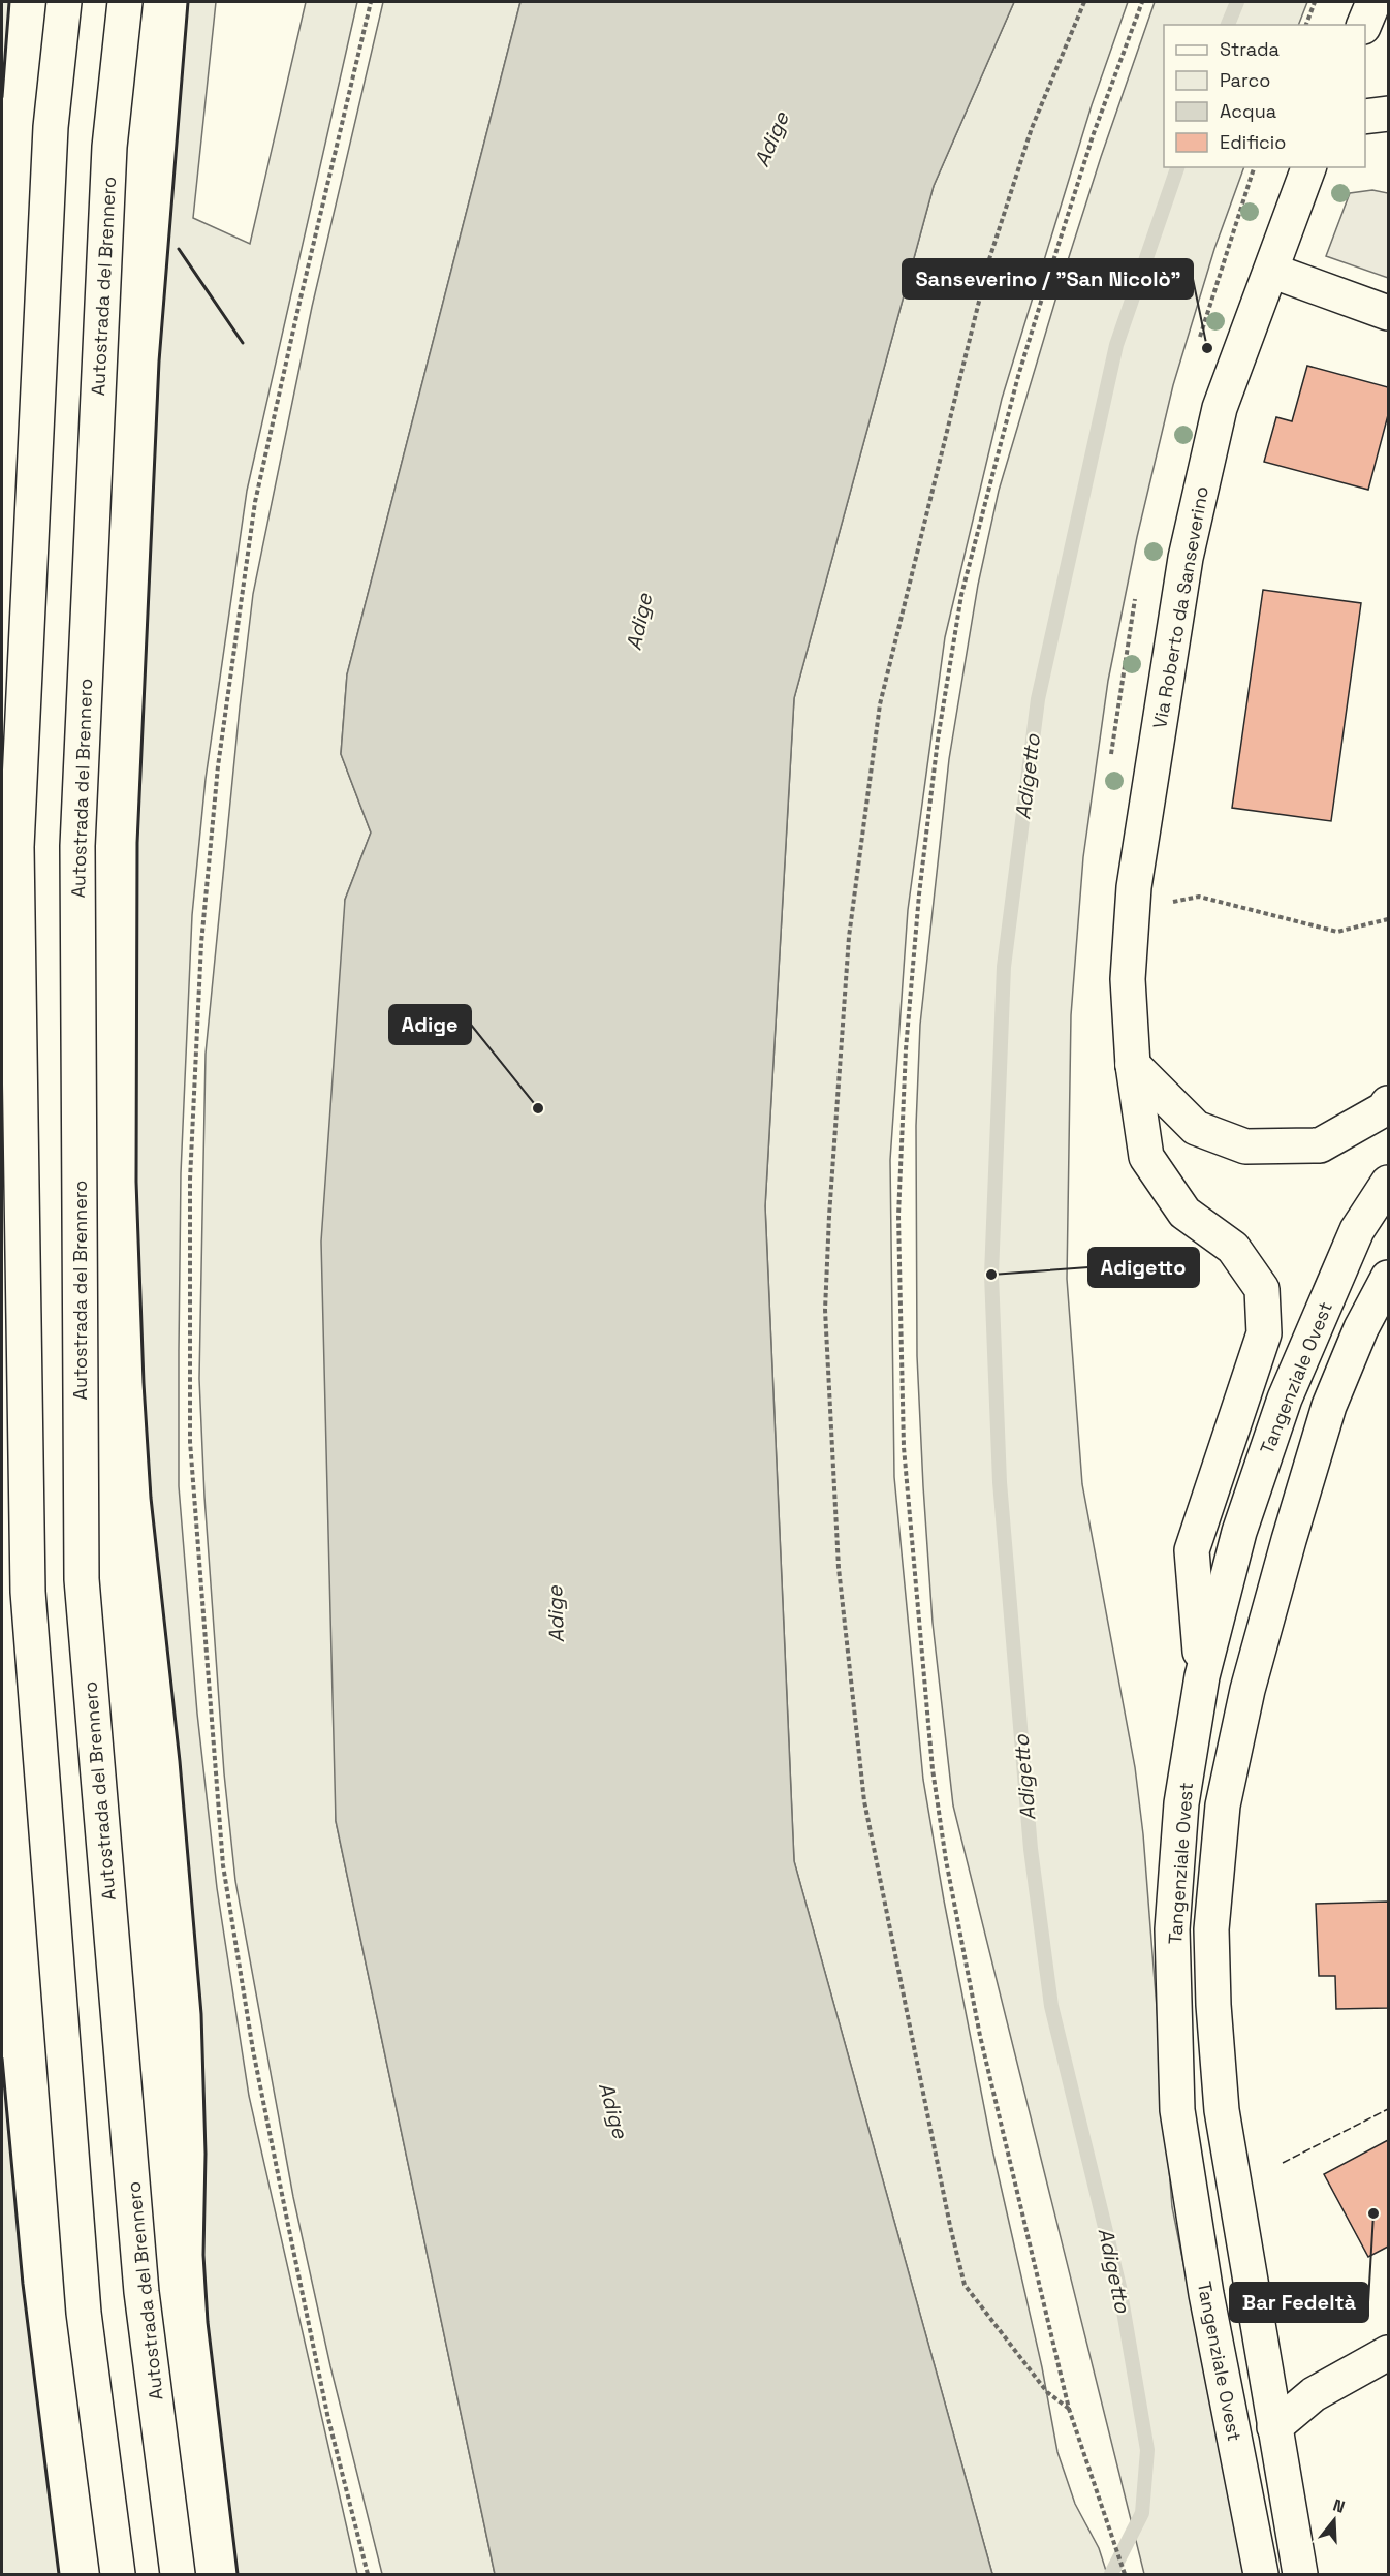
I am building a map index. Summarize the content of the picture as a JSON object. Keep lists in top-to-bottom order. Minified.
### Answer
{"streets":{"main road":["Autostrada del Brennero","Via Roberto da Sanseverino","Tangenziale Ovest"]},"crossings":[["Via Roberto da Sanseverino","Tangenziale Ovest"]],"water":["Adige","Adigetto"],"places":["Sanseverino / \"San Nicolò\"","Adige","Adigetto","Bar Fedeltà"],"legend":["Strada","Parco","Acqua","Edificio"],"north":"top"}
